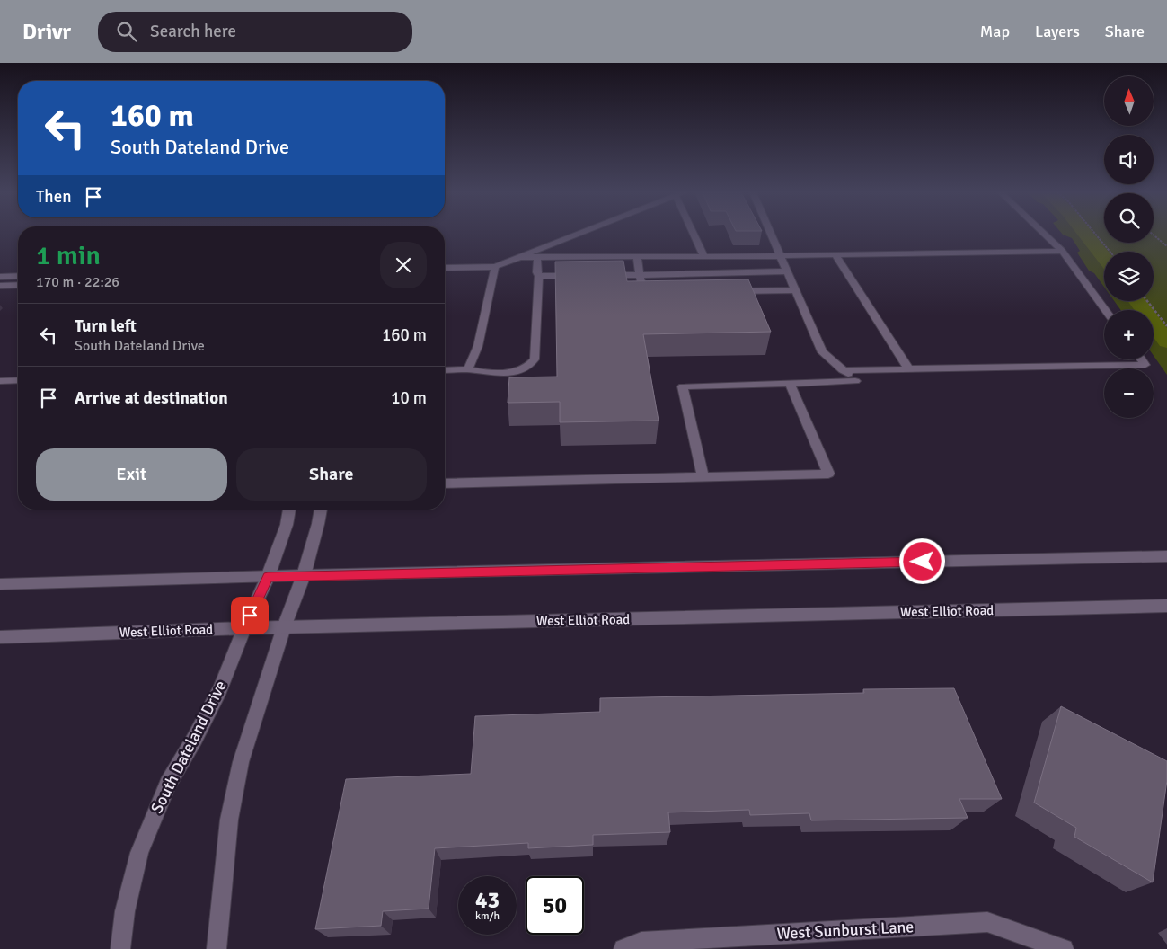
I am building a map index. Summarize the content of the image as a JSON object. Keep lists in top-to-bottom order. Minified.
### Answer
{"streets":{"main road":["West Elliot Road","South Dateland Drive","West Sunburst Lane"]},"crossings":[["West Elliot Road","South Dateland Drive"]],"north":"top","page":{"header":"Drivr","search":"Search here","nav":["Map","Layers","Share"],"map_buttons":["+","−"],"turn":["160 m","South Dateland Drive"],"then":"Then","heading":["1 min","170 m · 22:26"],"list":[{"name":"Turn left","note":"South Dateland Drive","value":"160 m"},{"name":"Arrive at destination","value":"10 m"}],"buttons":["Exit","Share"],"speed":"43 km/h","limit":"50"}}
